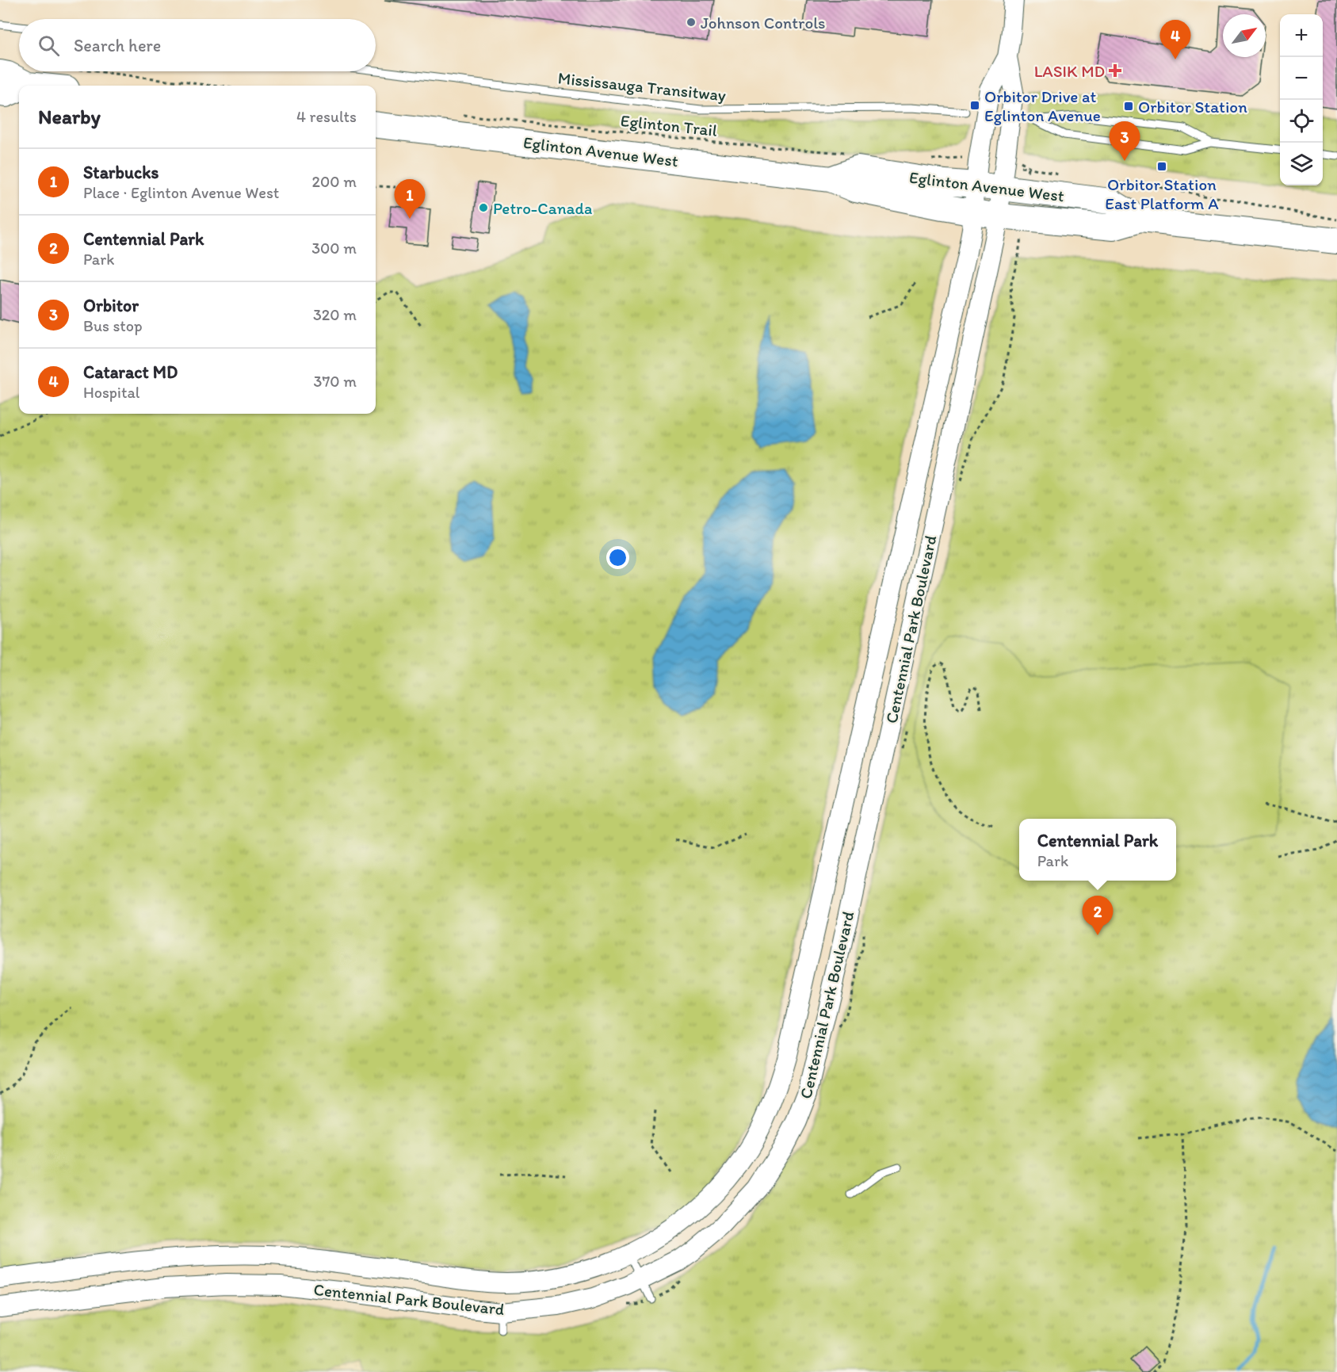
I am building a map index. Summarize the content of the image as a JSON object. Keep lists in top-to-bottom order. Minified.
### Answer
{"streets":{"main road":["Eglinton Avenue West"],"street":["Centennial Park Boulevard"],"lane":["Mississauga Transitway"],"path":["Eglinton Trail"]},"crossings":[["Eglinton Avenue West","Centennial Park Boulevard"]],"places":{"other":["Johnson Controls","Petro-Canada"],"health":["LASIK MD"],"transit":["Orbitor Drive at Eglinton Avenue","Orbitor Station","Orbitor Station East Platform A"]},"north":"top right","page":{"map_buttons":["+","−"],"search":"Search here","pins":["4","3","1","2"],"heading":["Nearby","4 results"],"list":[{"mark":"1","name":"Starbucks","note":"Place · Eglinton Avenue West","value":"200 m"},{"mark":"2","name":"Centennial Park","note":"Park","value":"300 m"},{"mark":"3","name":"Orbitor","note":"Bus stop","value":"320 m"},{"mark":"4","name":"Cataract MD","note":"Hospital","value":"370 m"}],"popup":["Centennial Park","Park"]}}
